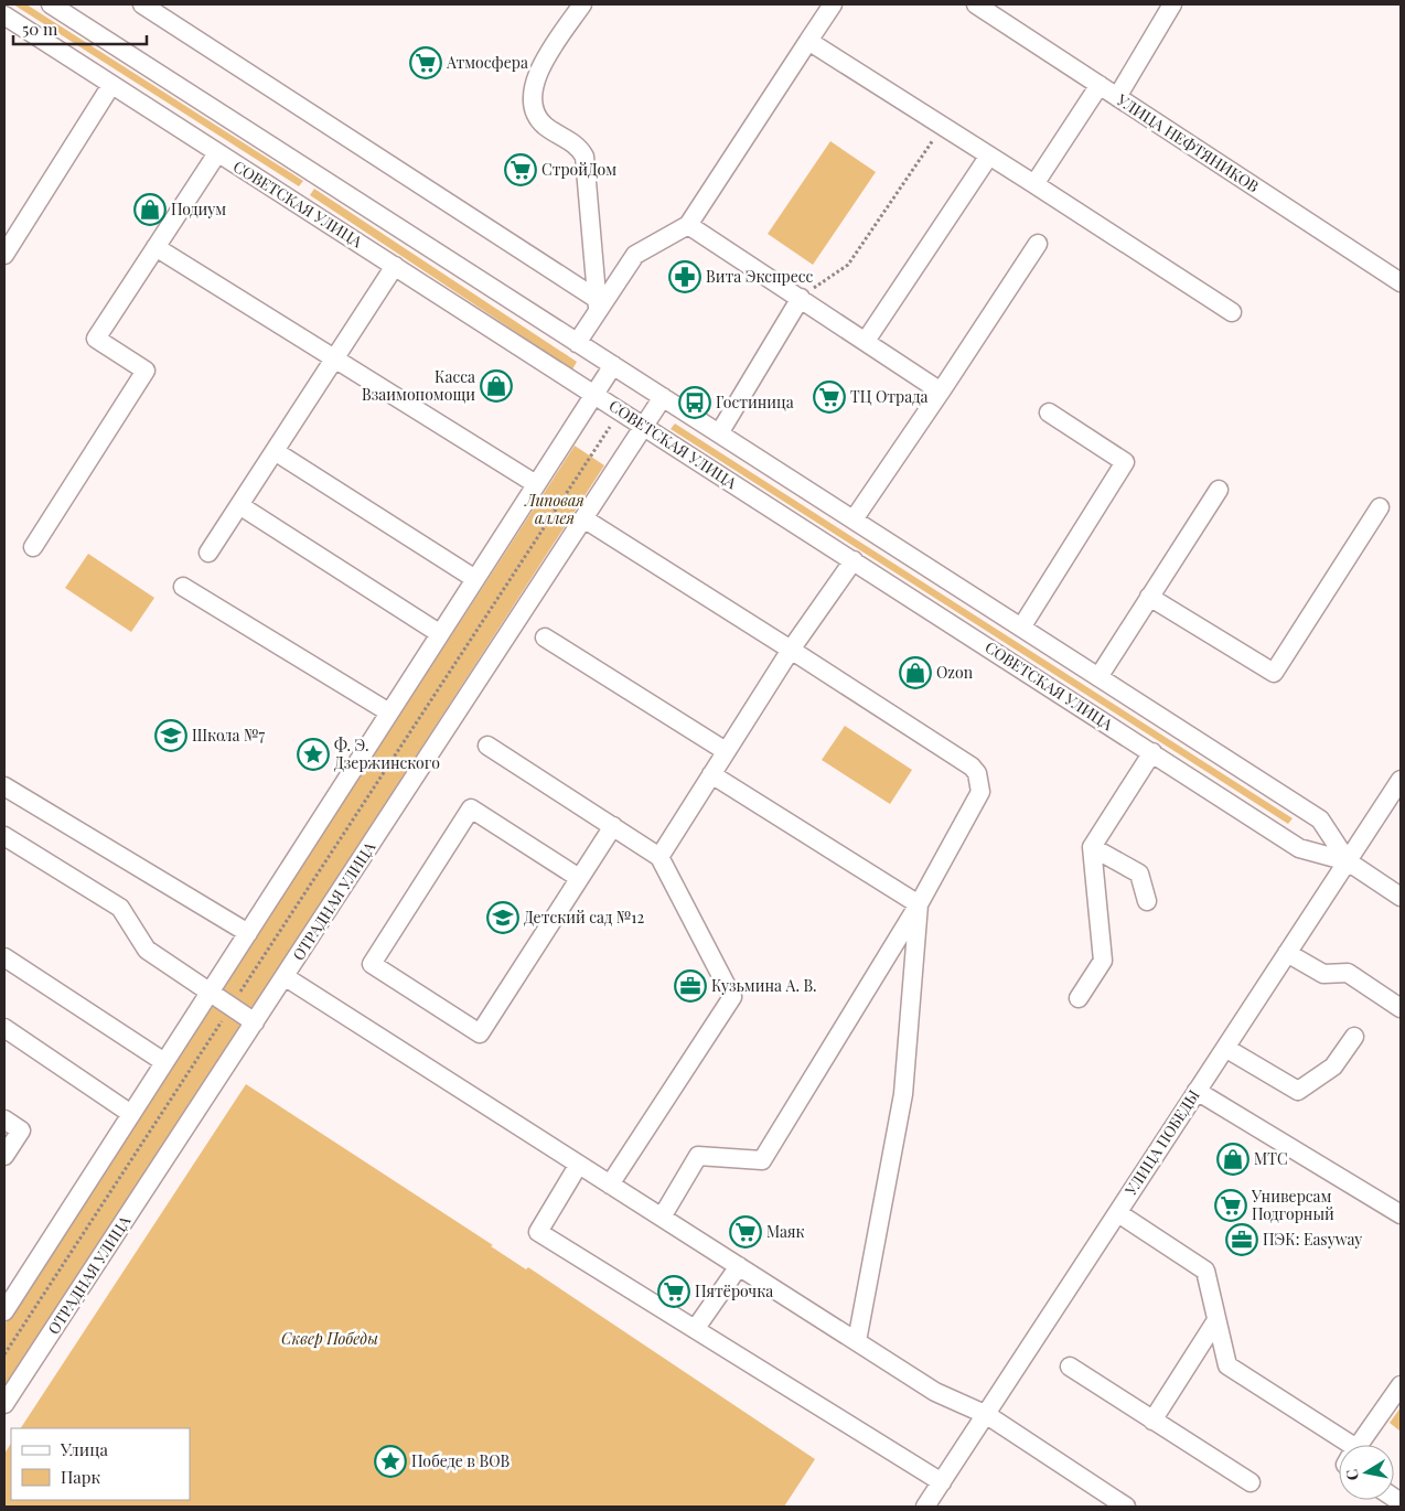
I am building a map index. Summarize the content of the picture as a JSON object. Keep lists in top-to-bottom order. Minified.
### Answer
{"streets":{"street":["УЛИЦА НЕФТЯНИКОВ","СОВЕТСКАЯ УЛИЦА","ОТРАДНАЯ УЛИЦА","УЛИЦА ПОБЕДЫ"]},"crossings":[["СОВЕТСКАЯ УЛИЦА","ОТРАДНАЯ УЛИЦА"],["СОВЕТСКАЯ УЛИЦА","УЛИЦА ПОБЕДЫ"]],"parks":["Липовая аллея","Сквер Победы"],"places":{"supermarket":["Атмосфера","СтройДом","ТЦ Отрада","Универсам Подгорный","Маяк","Пятёрочка"],"shop":["Подиум","Касса Взаимопомощи","Ozon","МТС"],"pharmacy":["Вита Экспресс"],"bus stop":["Гостиница"],"school or university":["Школа №7","Детский сад №12"],"place":["Ф. Э. Дзержинского","Победе в ВОВ"],"office":["Кузьмина А. В.","ПЭК: Easyway"]},"legend":["Улица","Парк"],"scale_bar":"50 m","north":"left"}
